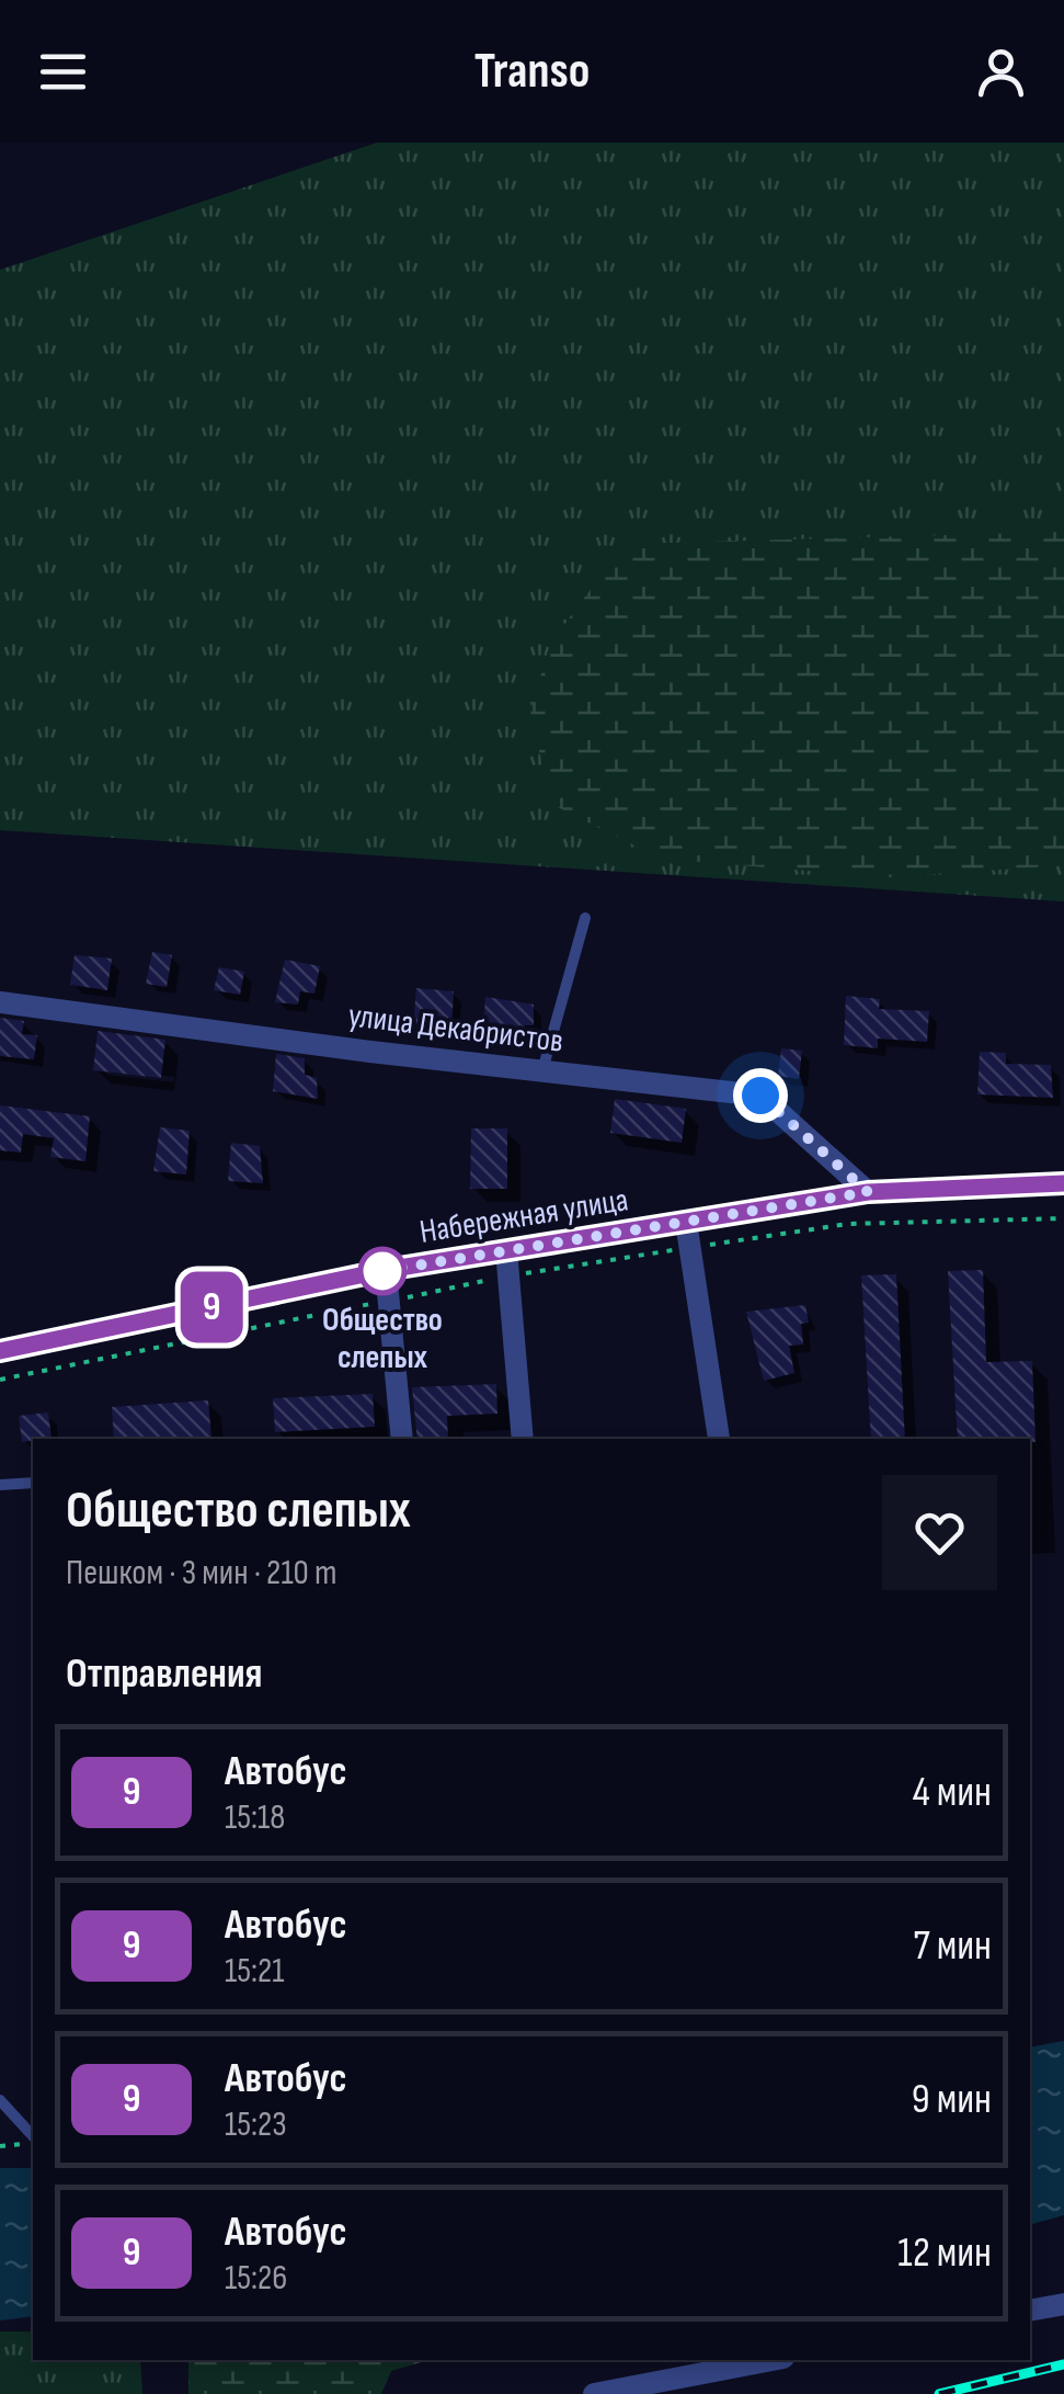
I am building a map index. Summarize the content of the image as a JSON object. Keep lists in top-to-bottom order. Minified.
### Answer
{"streets":{"main road":["Набережная улица"],"street":["улица Декабристов"]},"crossings":[["улица Декабристов","Набережная улица"]],"places":["Общество слепых"],"lines":["bus line 9"],"page":{"header":"Transo","on_map":"9","heading":[["Общество слепых","Пешком · 3 мин · 210 m"],"Отправления"],"list":[{"mark":"9","name":"Автобус","note":"15:18","value":"4 мин"},{"mark":"9","name":"Автобус","note":"15:21","value":"7 мин"},{"mark":"9","name":"Автобус","note":"15:23","value":"9 мин"},{"mark":"9","name":"Автобус","note":"15:26","value":"12 мин"}]}}
